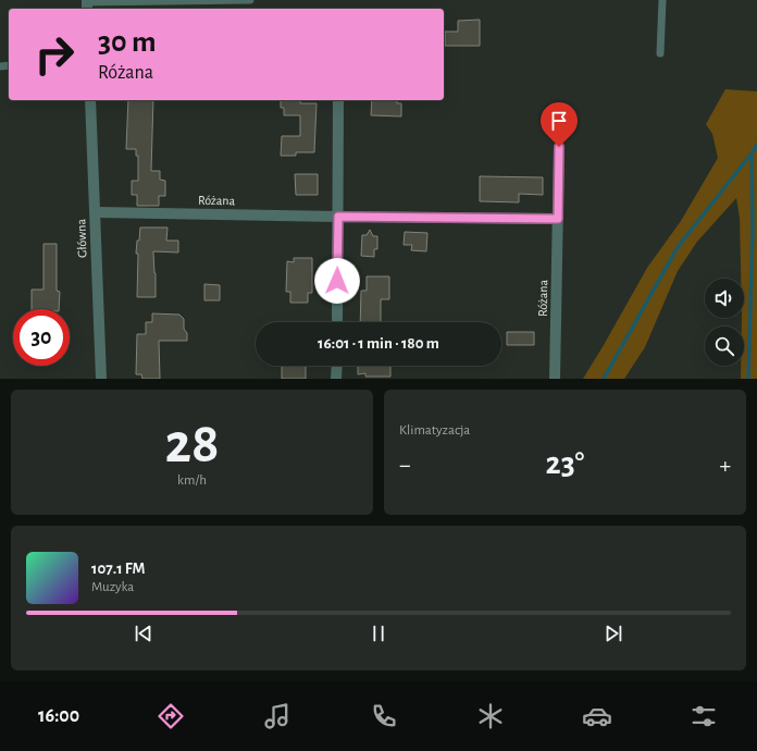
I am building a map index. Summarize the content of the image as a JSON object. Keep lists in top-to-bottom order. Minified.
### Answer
{"streets":{"street":["Różana","Główna"]},"crossings":[["Różana","Główna"]],"page":{"turn":["30 m","Różana"],"limit":"30","trip":"16:01 · 1 min · 180 m","tile":[["28","km/h"],"Klimatyzacja"],"heat":["−","23°","+"],"song":["107.1 FM","Muzyka"],"tabs":"16:00"}}
